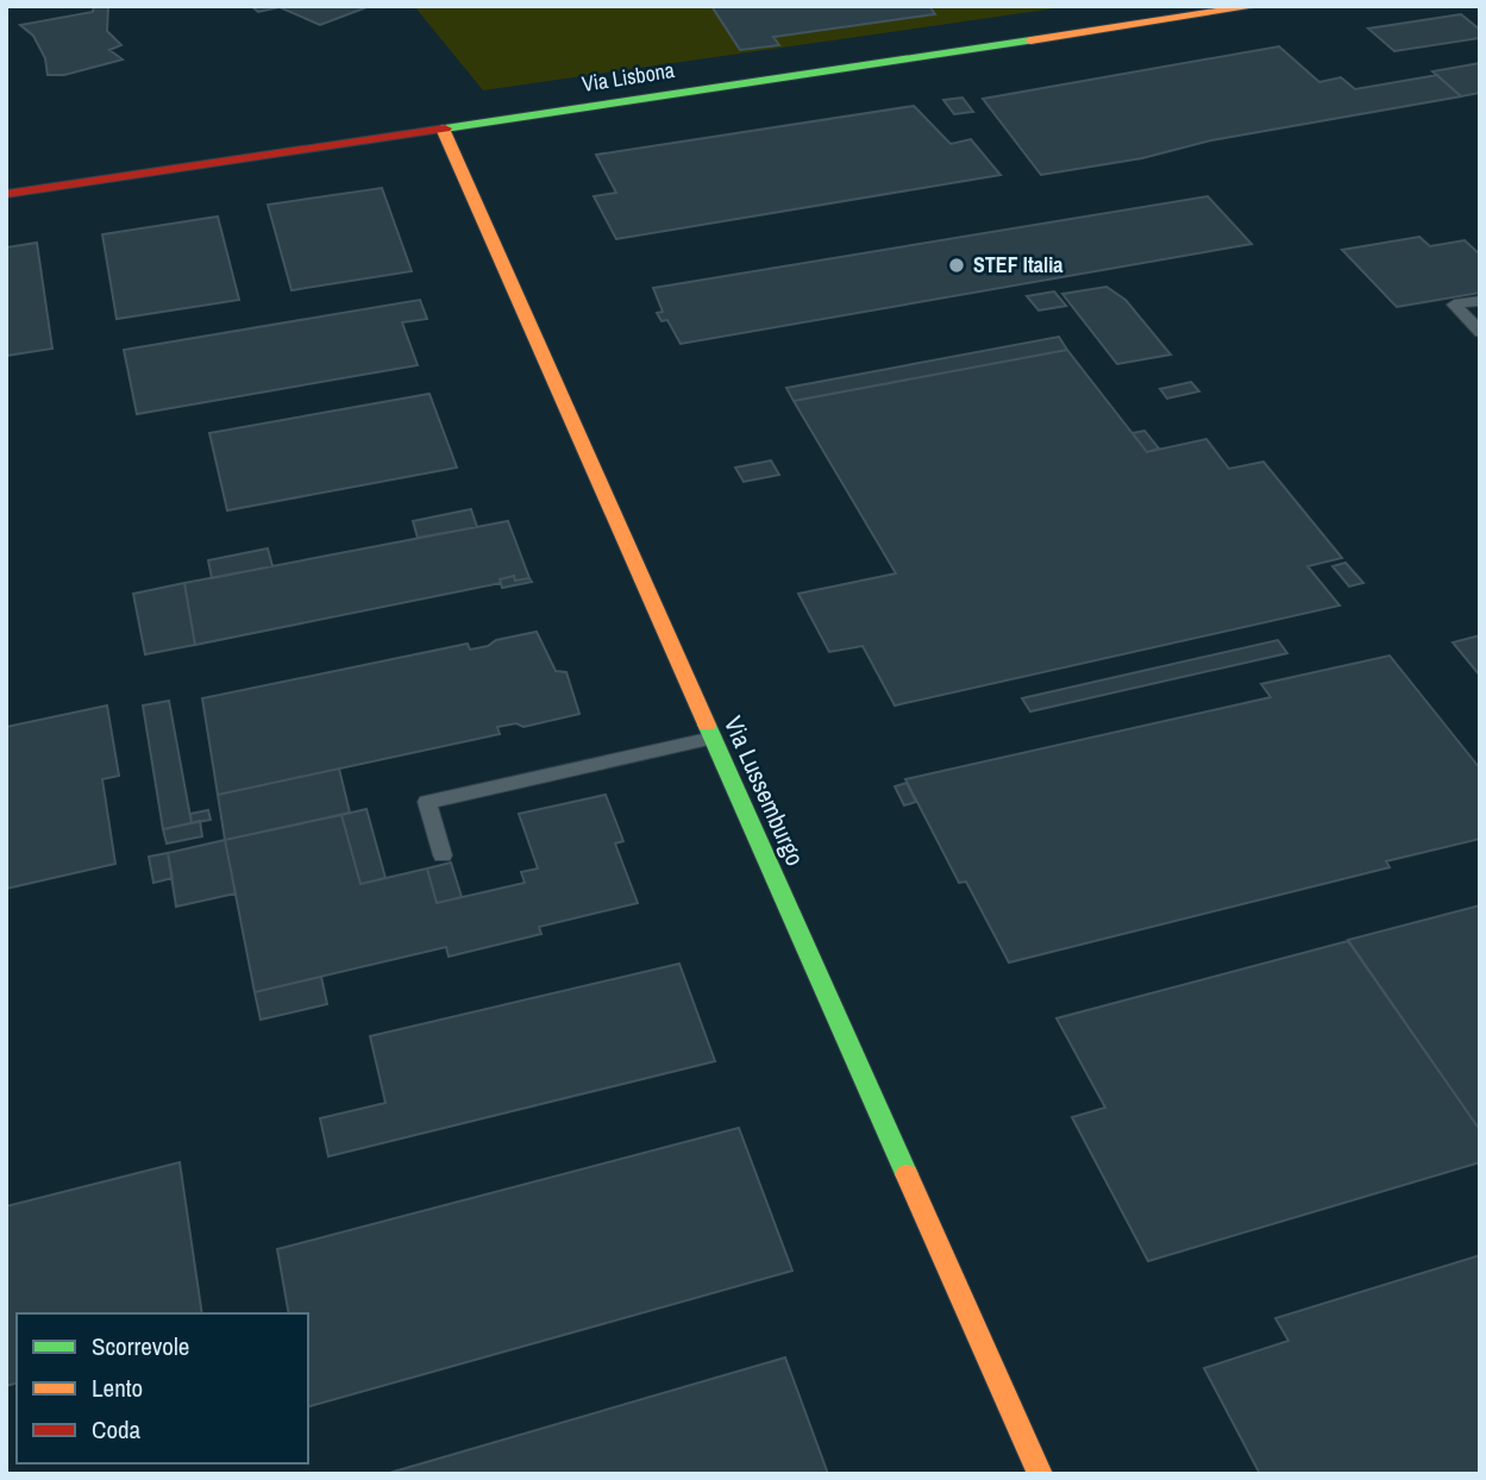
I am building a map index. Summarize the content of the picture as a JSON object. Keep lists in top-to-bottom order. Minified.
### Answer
{"streets":{"street":["Via Lisbona","Via Lussemburgo"]},"crossings":[["Via Lisbona","Via Lussemburgo"]],"places":["STEF Italia"],"legend":["Scorrevole","Lento","Coda"]}
